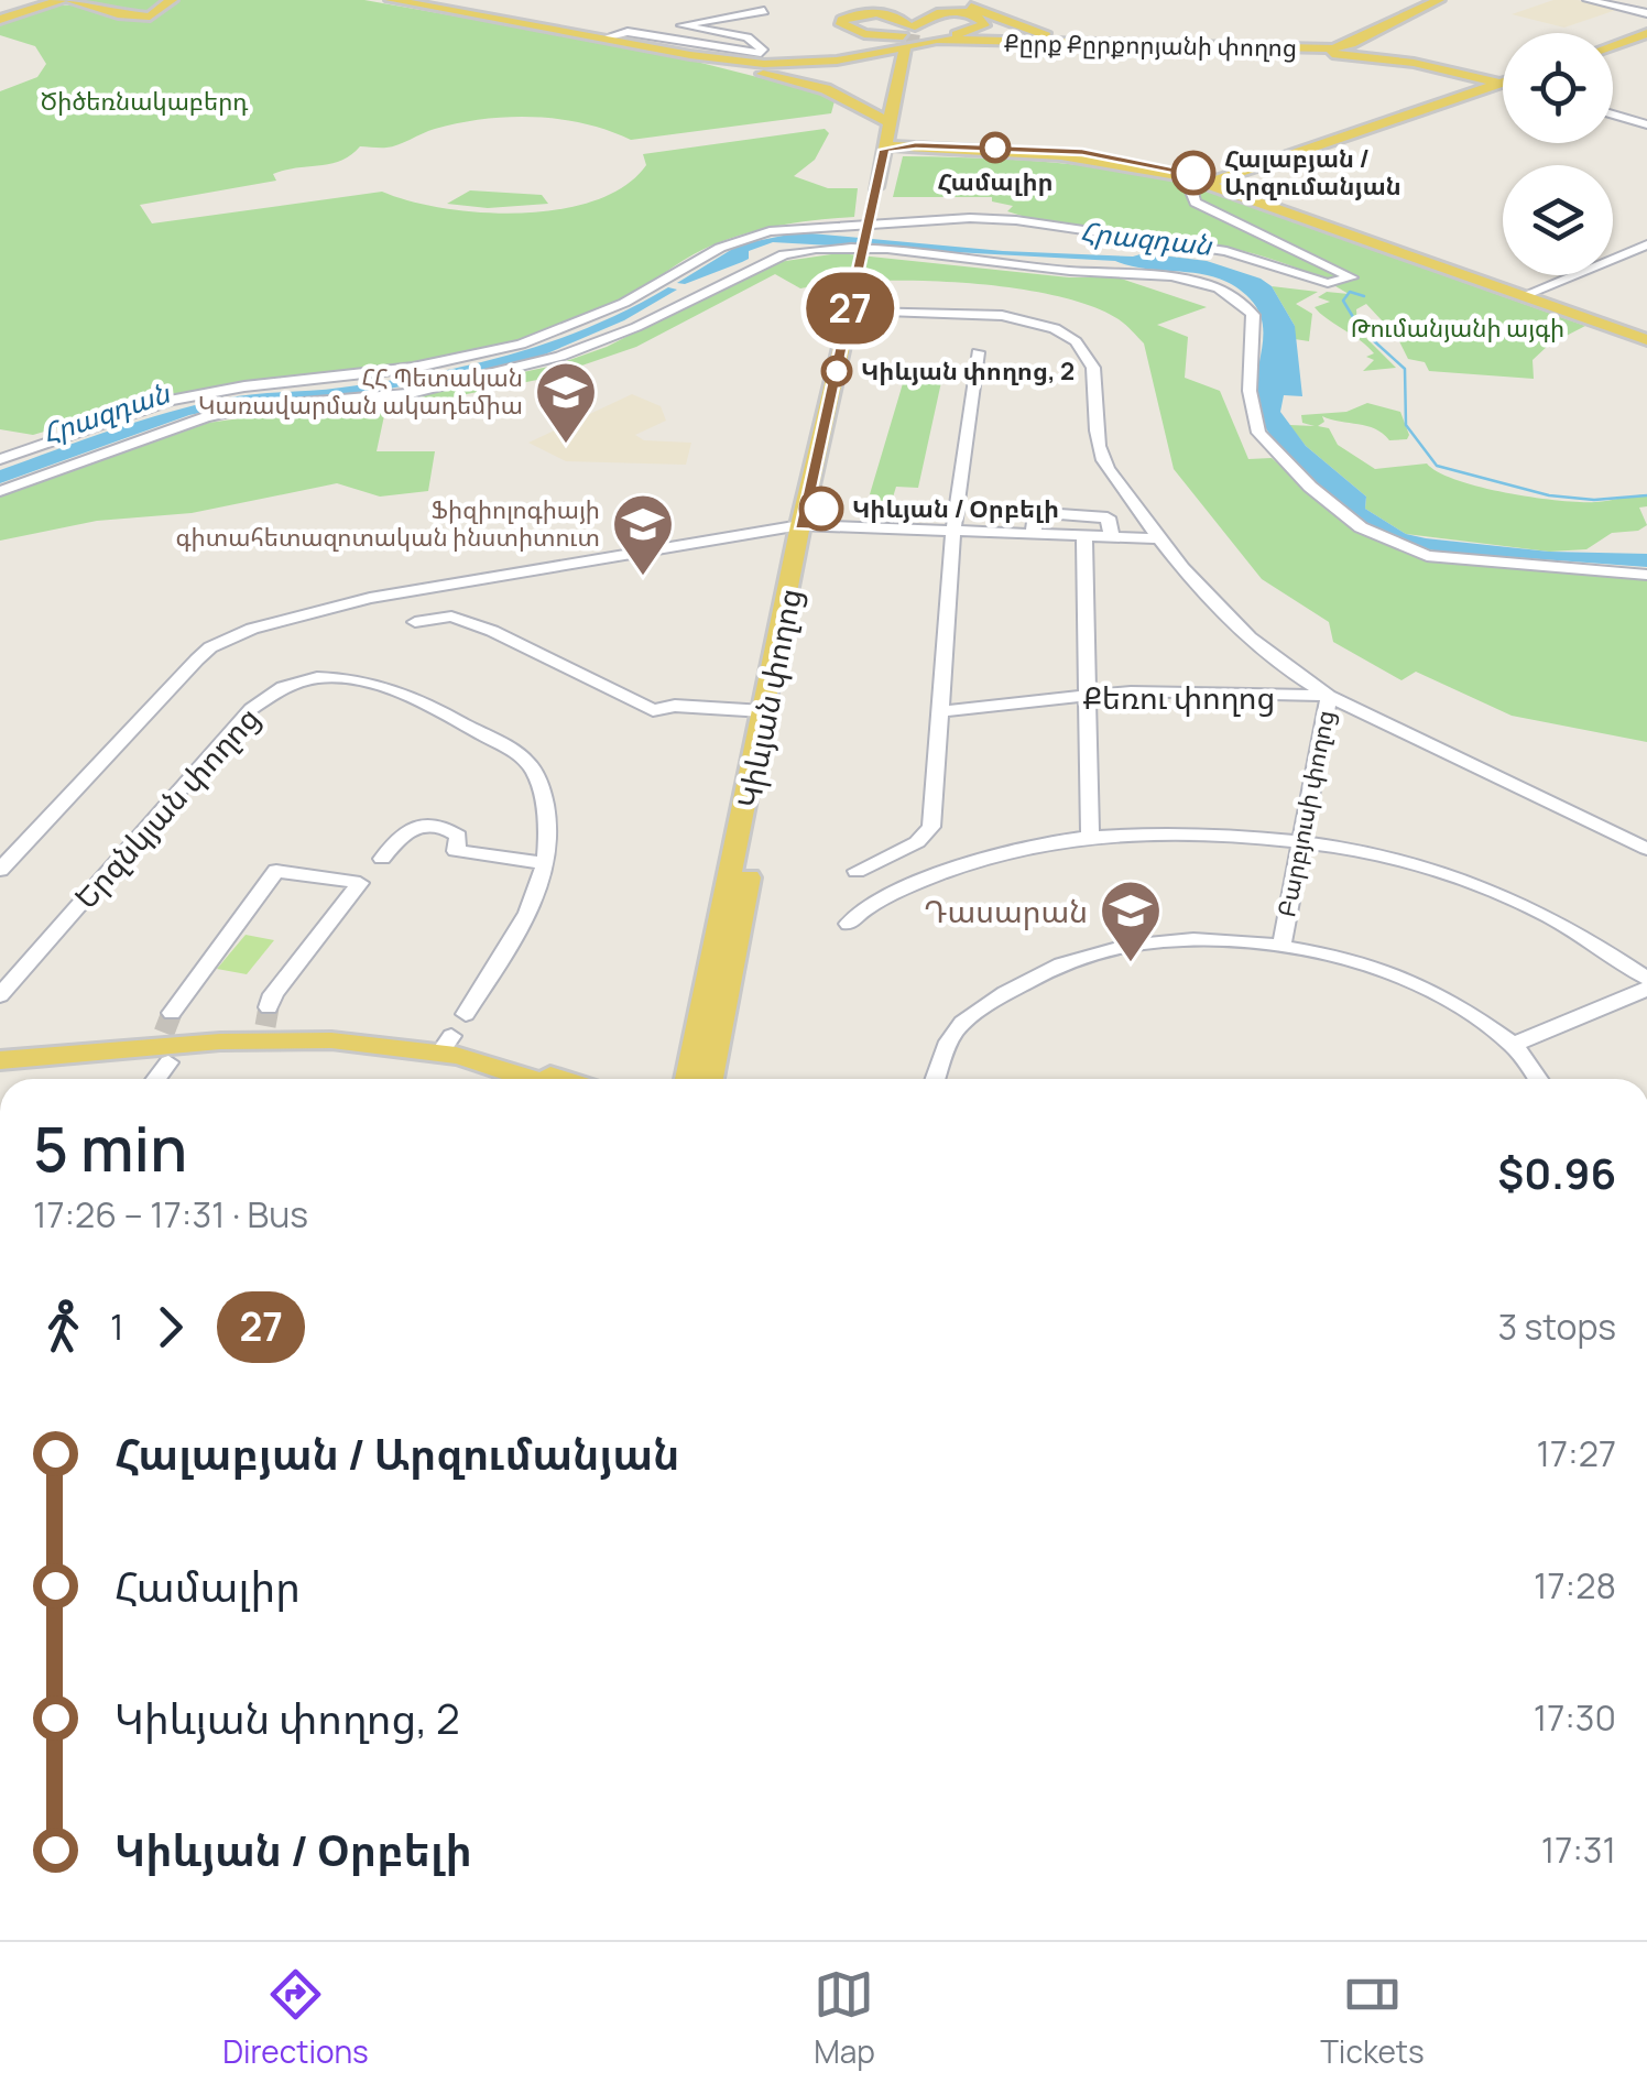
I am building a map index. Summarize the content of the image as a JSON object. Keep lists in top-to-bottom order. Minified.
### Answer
{"streets":{"main road":["Քըրք Քըրքորյանի փողոց","Կիևյան փողոց"],"street":["Քեռու փողոց","Երզնկյան փողոց","Բարբյուսի փողոց"]},"crossings":[["Քեռու փողոց","Բարբյուսի փողոց"],["Կիևյան փողոց","Բարբյուսի փողոց"]],"water":["Հրազդան"],"parks":["Ծիծեռնակաբերդ","Թումանյանի այգի"],"places":{"other":["Համալիր","Հալաբյան / Արզումանյան","Կիևյան փողոց, 2","Կիևյան / Օրբելի"],"school or university":["ՀՀ Պետական Կառավարման ակադեմիա","Ֆիզիոլոգիայի գիտահետազոտական ինստիտուտ","Դասարան"]},"lines":["bus line 27"],"page":{"on_map":"27","heading":["5 min","17:26 – 17:31 · Bus","$0.96"],"legs":["1","27","3 stops"],"list":[{"name":"Հալաբյան / Արզումանյան","value":"17:27"},{"name":"Համալիր","value":"17:28"},{"name":"Կիևյան փողոց, 2","value":"17:30"},{"name":"Կիևյան / Օրբելի","value":"17:31"}],"tabs":["Directions","Map","Tickets"]}}
